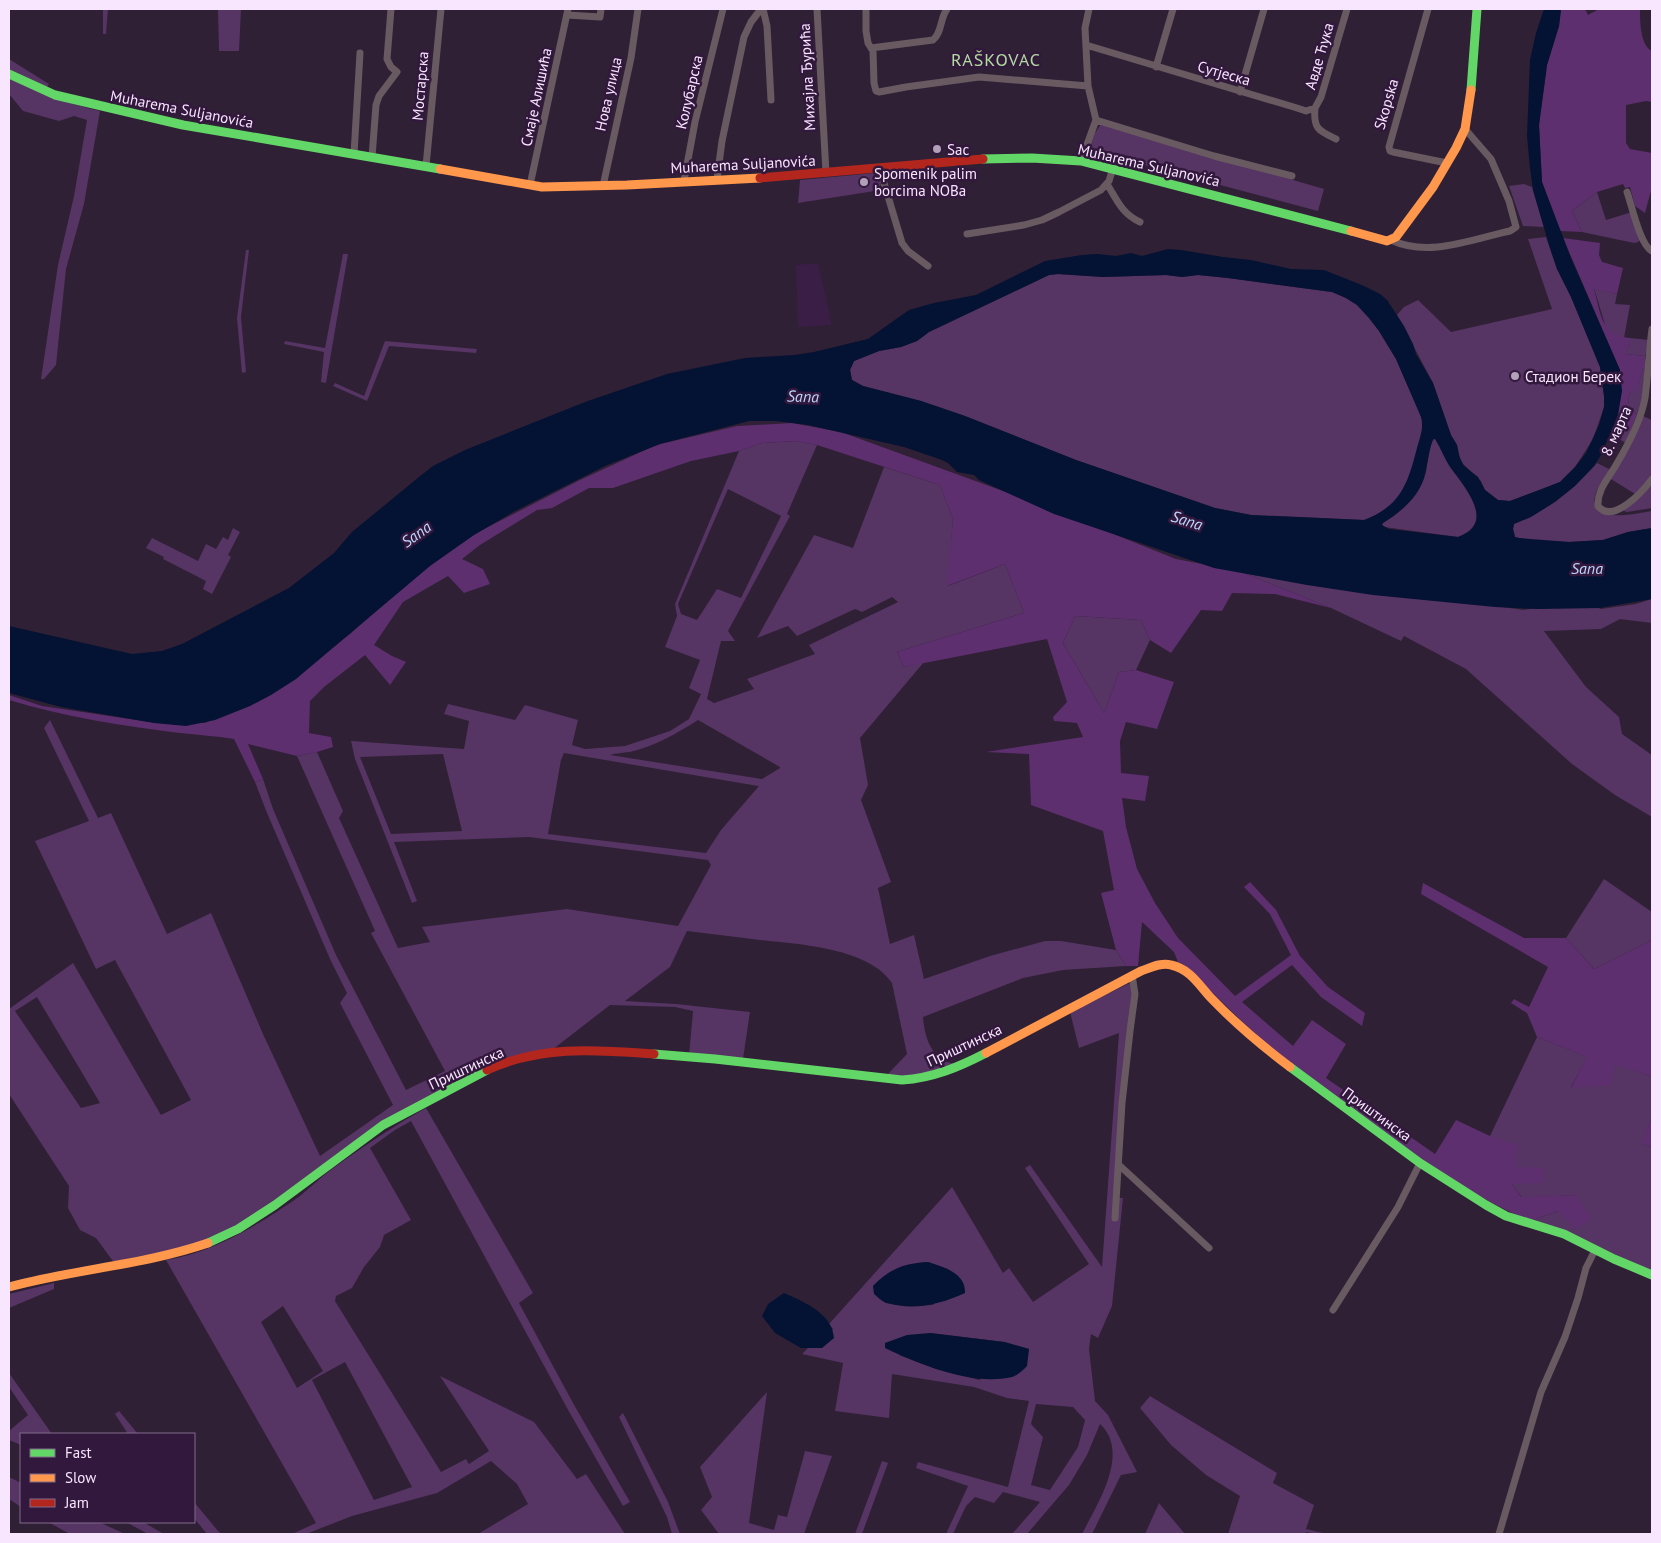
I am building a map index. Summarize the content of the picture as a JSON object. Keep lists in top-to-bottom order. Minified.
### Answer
{"streets":{"street":["Авде Ћука","Сутјеска","Михајла Ђурића","Мостарска","Колубарска","Нова улица","Смаје Алишића","Skopska","Muharema Suljanovića","8. марта","Приштинска"]},"crossings":[["Авде Ћука","Сутјеска"],["Михајла Ђурића","Muharema Suljanovića"],["Мостарска","Muharema Suljanovića"],["Колубарска","Muharema Suljanovića"],["Нова улица","Muharema Suljanovića"],["Смаје Алишића","Muharema Suljanovića"]],"districts":["RAŠKOVAC"],"water":["Sana"],"places":["Sac","Spomenik palim borcima NOBa","Стадион Берек"],"legend":["Fast","Slow","Jam"]}
